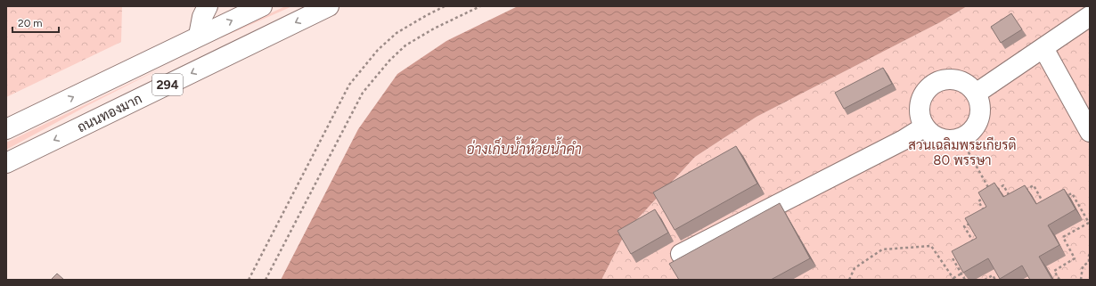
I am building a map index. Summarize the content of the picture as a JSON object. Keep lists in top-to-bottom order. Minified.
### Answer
{"streets":{"main road":["294","ถนนทองมาก"]},"water":["อ่างเก็บน้ำห้วยน้ำคำ"],"parks":["สวนเฉลิมพระเกียรติ 80 พรรษา"],"scale_bar":"20 m"}
